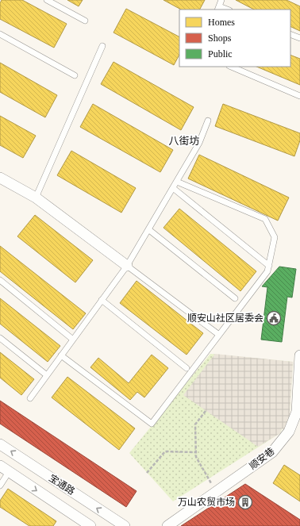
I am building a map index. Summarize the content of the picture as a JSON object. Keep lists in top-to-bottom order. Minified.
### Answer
{"streets":{"street":["顺安巷","宝通路"]},"districts":["八街坊"],"places":{"public building":["顺安山社区居委会"],"building":["万山农贸市场"]},"legend":["Homes","Shops","Public"]}
